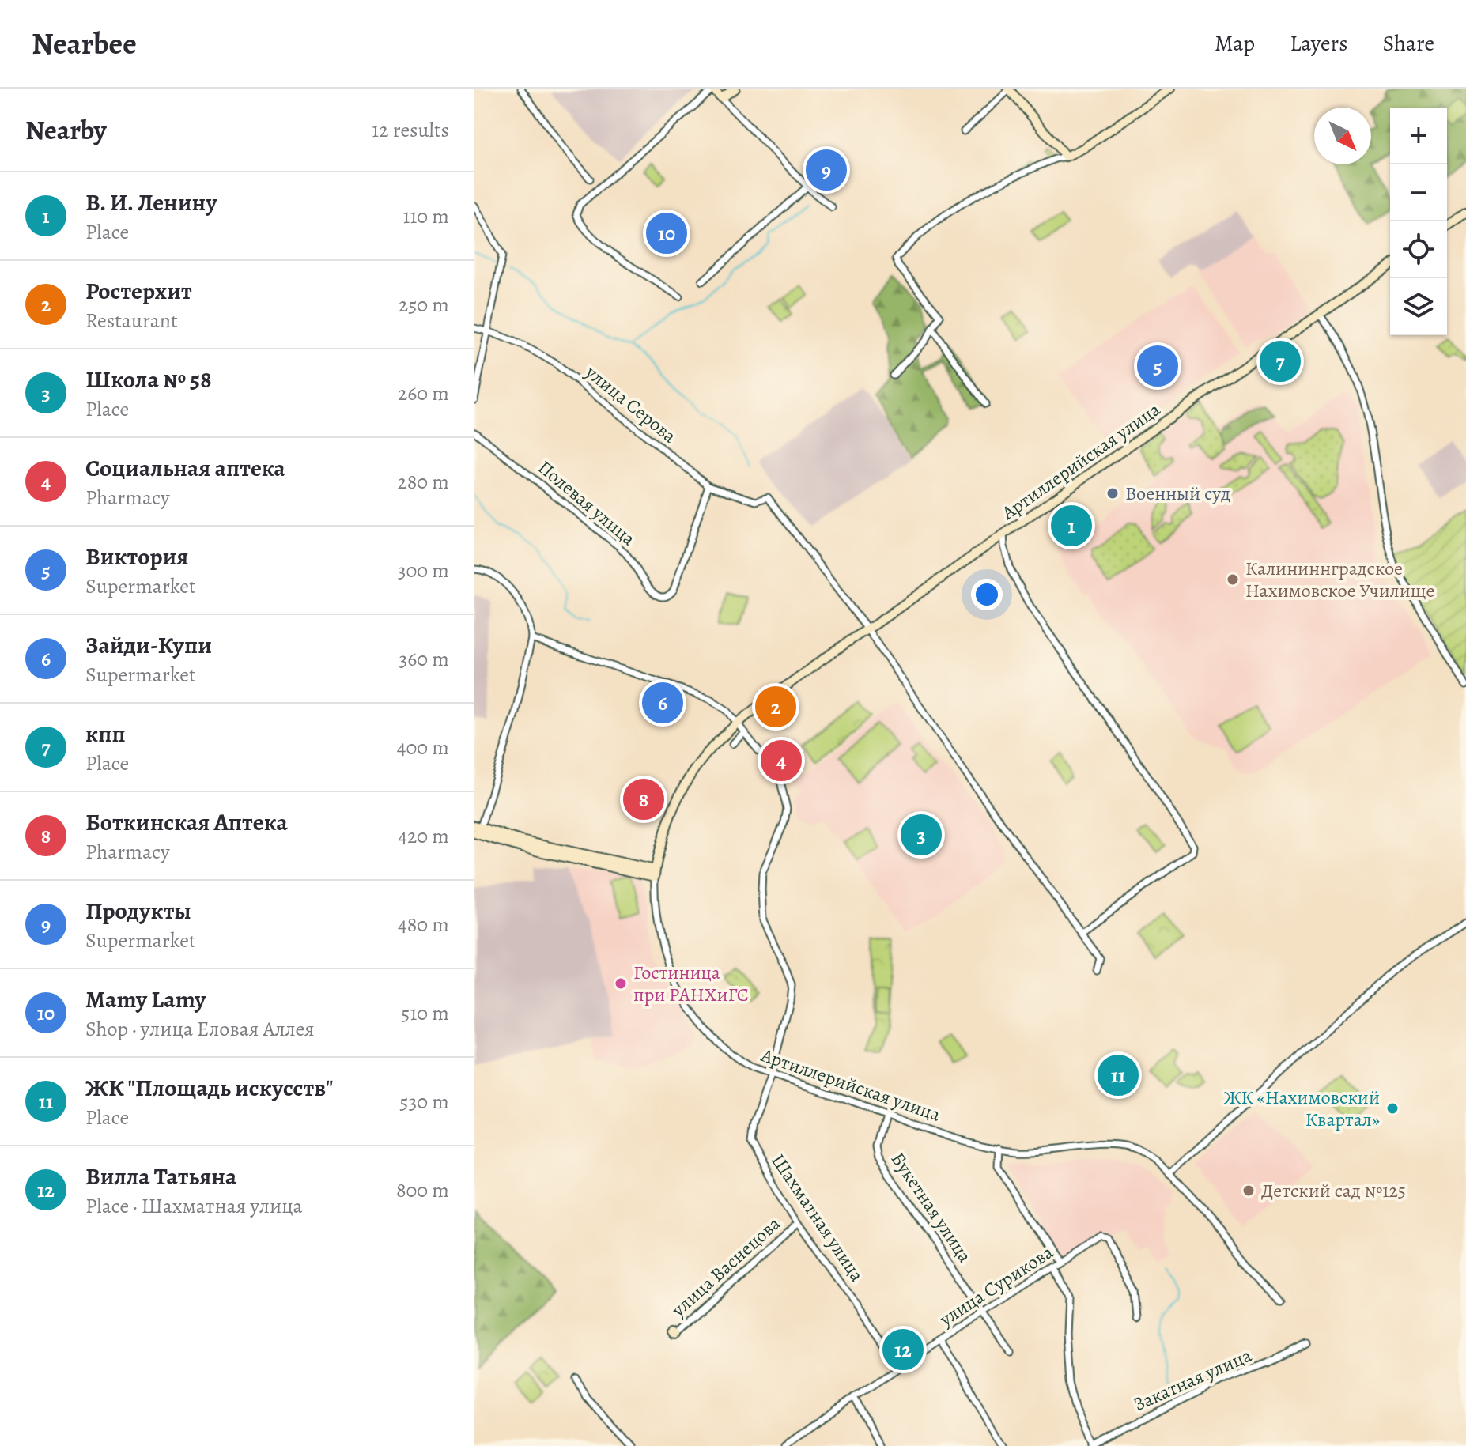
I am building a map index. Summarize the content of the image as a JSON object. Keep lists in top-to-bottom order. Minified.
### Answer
{"streets":{"main road":["Артиллерийская улица"],"street":["улица Серова","Полевая улица","Букетная улица","Шахматная улица","улица Васнецова","улица Сурикова","Закатная улица"]},"crossings":[["улица Серова","Артиллерийская улица"],["улица Серова","Полевая улица"],["Артиллерийская улица","Букетная улица"],["Артиллерийская улица","Шахматная улица"],["Букетная улица","улица Сурикова"],["Шахматная улица","улица Васнецова"],["Шахматная улица","улица Сурикова"]],"places":["Военный суд","Калининнградское Нахимовское Училище","Гостиница при РАНХиГС","ЖК «Нахимовский Квартал»","Детский сад №125"],"north":"bottom right","page":{"header":"Nearbee","nav":["Map","Layers","Share"],"heading":["Nearby","12 results"],"map_buttons":["+","−"],"pins":["9","10","7","5","1","6","2","4","8","3","11","12"],"list":[{"mark":"1","name":"В. И. Ленину","note":"Place","value":"110 m"},{"mark":"2","name":"Ростерхит","note":"Restaurant","value":"250 m"},{"mark":"3","name":"Школа № 58","note":"Place","value":"260 m"},{"mark":"4","name":"Социальная аптека","note":"Pharmacy","value":"280 m"},{"mark":"5","name":"Виктория","note":"Supermarket","value":"300 m"},{"mark":"6","name":"Зайди-Купи","note":"Supermarket","value":"360 m"},{"mark":"7","name":"кпп","note":"Place","value":"400 m"},{"mark":"8","name":"Боткинская Аптека","note":"Pharmacy","value":"420 m"},{"mark":"9","name":"Продукты","note":"Supermarket","value":"480 m"},{"mark":"10","name":"Mamy Lamy","note":"Shop · улица Еловая Аллея","value":"510 m"},{"mark":"11","name":"ЖК \"Площадь искусств\"","note":"Place","value":"530 m"},{"mark":"12","name":"Вилла Татьяна","note":"Place · Шахматная улица","value":"800 m"}]}}
